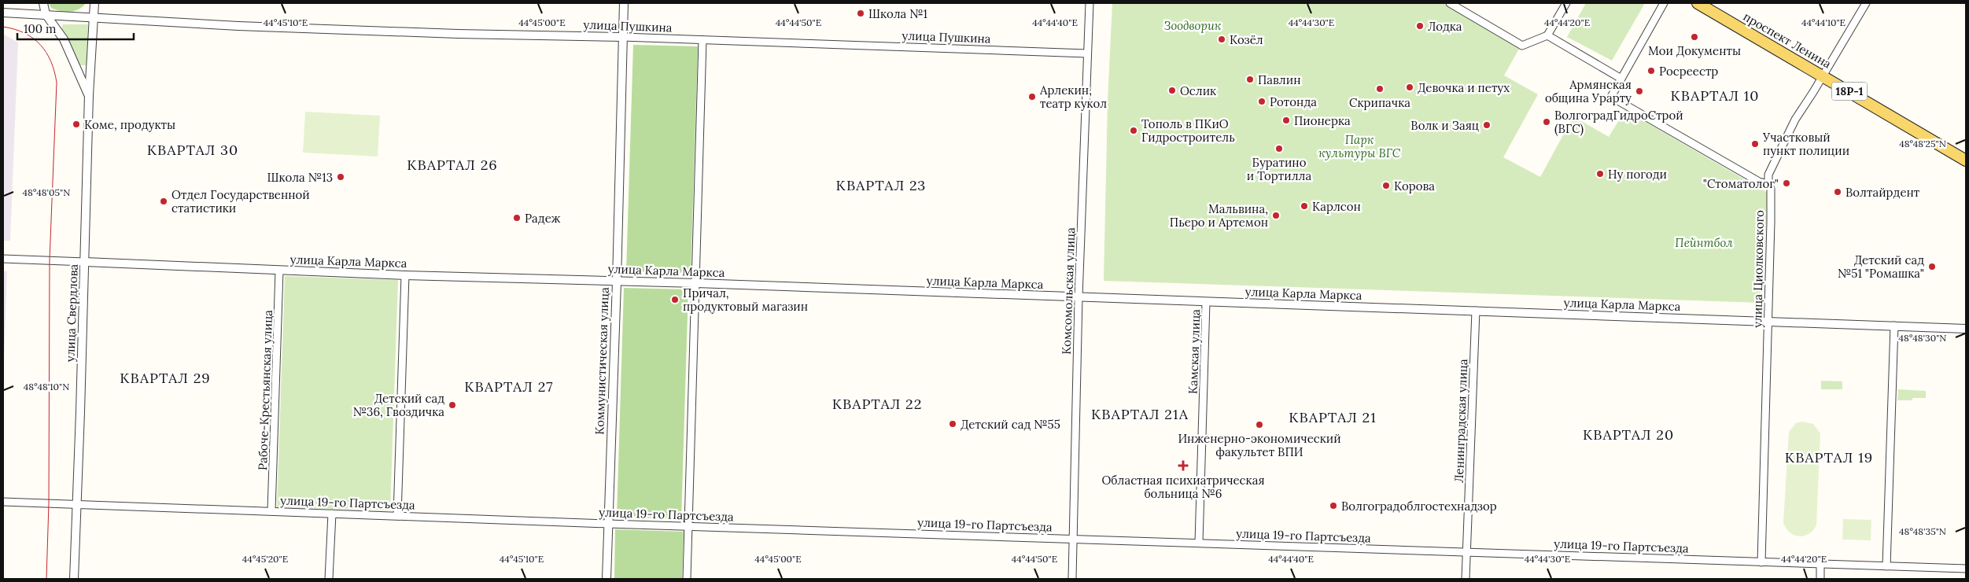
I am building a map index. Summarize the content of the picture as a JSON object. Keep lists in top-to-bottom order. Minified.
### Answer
{"streets":{"main road":["проспект Ленина","18Р-1"],"street":["улица Пушкина","улица Карла Маркса","улица Циолковского","Комсомольская улица","улица Свердлова","Камская улица","Коммунистическая улица","Рабоче-Крестьянская улица","Ленинградская улица","улица 19-го Партсъезда"]},"crossings":[["улица Пушкина","Комсомольская улица"],["улица Пушкина","улица Свердлова"],["улица Пушкина","Коммунистическая улица"],["проспект Ленина","улица Циолковского"],["улица Карла Маркса","улица Циолковского"],["улица Карла Маркса","Комсомольская улица"],["улица Карла Маркса","улица Свердлова"],["улица Карла Маркса","Камская улица"],["улица Карла Маркса","Коммунистическая улица"],["улица Карла Маркса","Рабоче-Крестьянская улица"],["улица Карла Маркса","Ленинградская улица"],["улица Циолковского","улица 19-го Партсъезда"],["Комсомольская улица","улица 19-го Партсъезда"],["улица Свердлова","улица 19-го Партсъезда"],["Камская улица","улица 19-го Партсъезда"],["Коммунистическая улица","улица 19-го Партсъезда"],["Рабоче-Крестьянская улица","улица 19-го Партсъезда"],["Ленинградская улица","улица 19-го Партсъезда"]],"districts":["КВАРТАЛ 10","КВАРТАЛ 30","КВАРТАЛ 26","КВАРТАЛ 23","КВАРТАЛ 29","КВАРТАЛ 27","КВАРТАЛ 22","КВАРТАЛ 21А","КВАРТАЛ 21","КВАРТАЛ 20","КВАРТАЛ 19"],"parks":["Зоодворик","Парк культуры ВГС","Пейнтбол"],"places":{"other":["Школа №1","Лодка","Мои Документы","Козёл","Росреестр","Павлин","Девочка и петух","Скрипачка","Ослик","Армянская община Урарту","Арлекин, театр кукол","Ротонда","Пионерка","ВолгоградГидроСтрой (ВГС)","Коме, продукты","Волк и Заяц","Тополь в ПКиО Гидростроитель","Участковый пункт полиции","Буратино и Тортилла","Ну погоди","Школа №13","\"Стоматолог\"","Корова","Волтайрдент","Отдел Государственной статистики","Карлсон","Мальвина, Пьеро и Артемон","Радеж","Детский сад №51 \"Ромашка\"","Причал, продуктовый магазин","Детский сад №36, Гвоздичка","Детский сад №55","Инженерно-экономический факультет ВПИ","Волгоградоблгостехнадзор"],"health":["Областная психиатрическая больница №6"]},"scale_bar":"100 m","coordinates":["44°45'10\"E","44°45'00\"E","44°44'50\"E","44°44'40\"E","44°44'30\"E","44°44'20\"E","44°44'10\"E","48°48'25\"N","48°48'05\"N","48°48'30\"N","48°48'10\"N","48°48'35\"N","44°45'20\"E"]}
